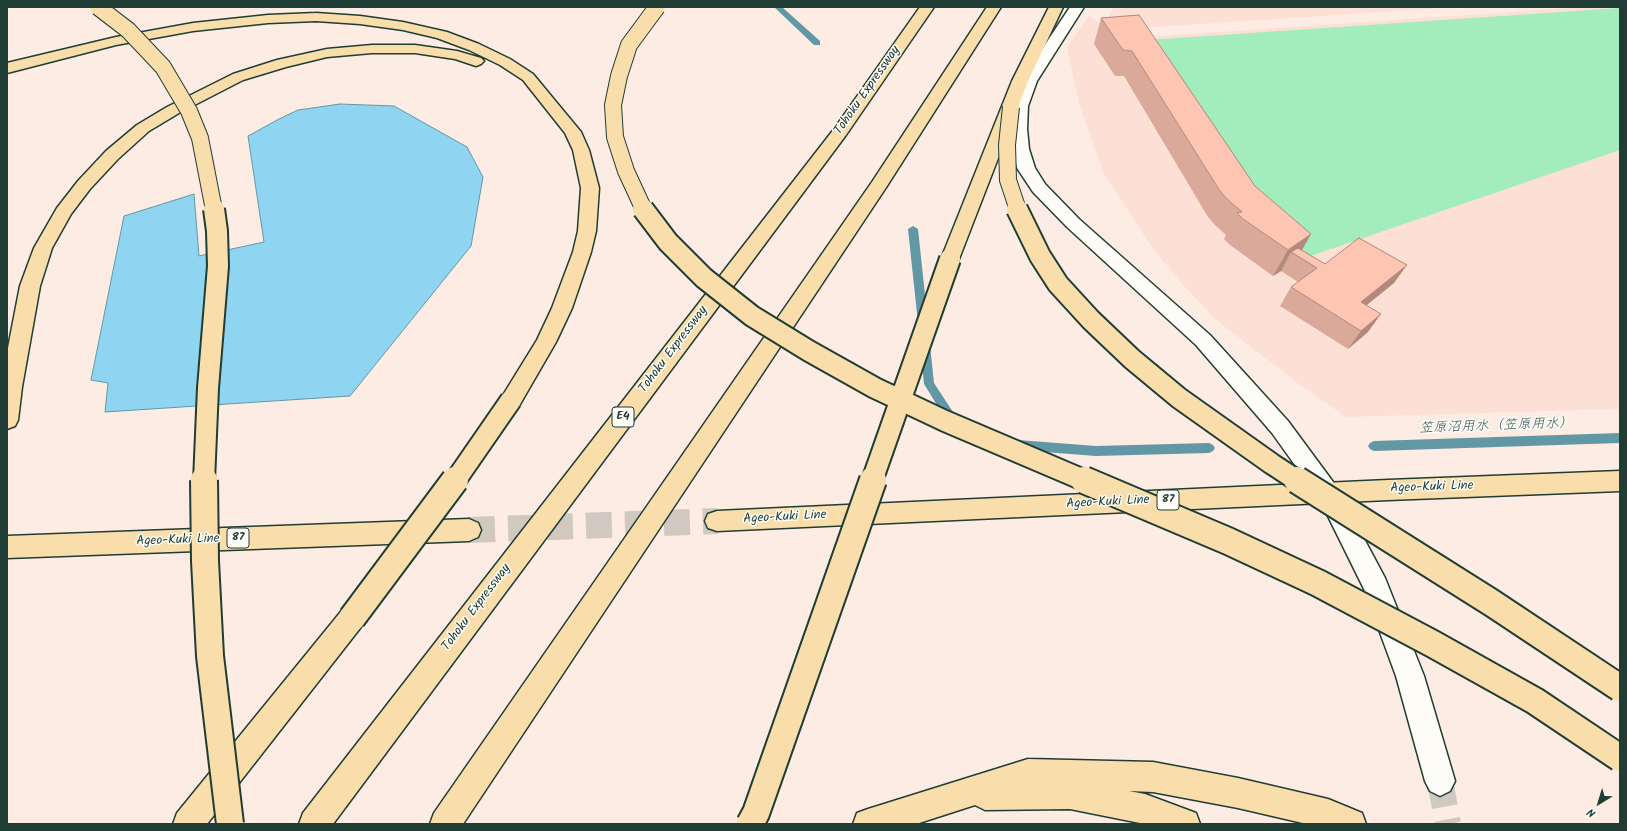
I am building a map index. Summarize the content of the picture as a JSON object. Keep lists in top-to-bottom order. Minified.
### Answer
{"streets":{"main road":["Tohoku Expressway","E4","Ageo-Kuki Line","87"]},"water":["笠原沼用水（笠原用水）"],"north":"bottom left"}
